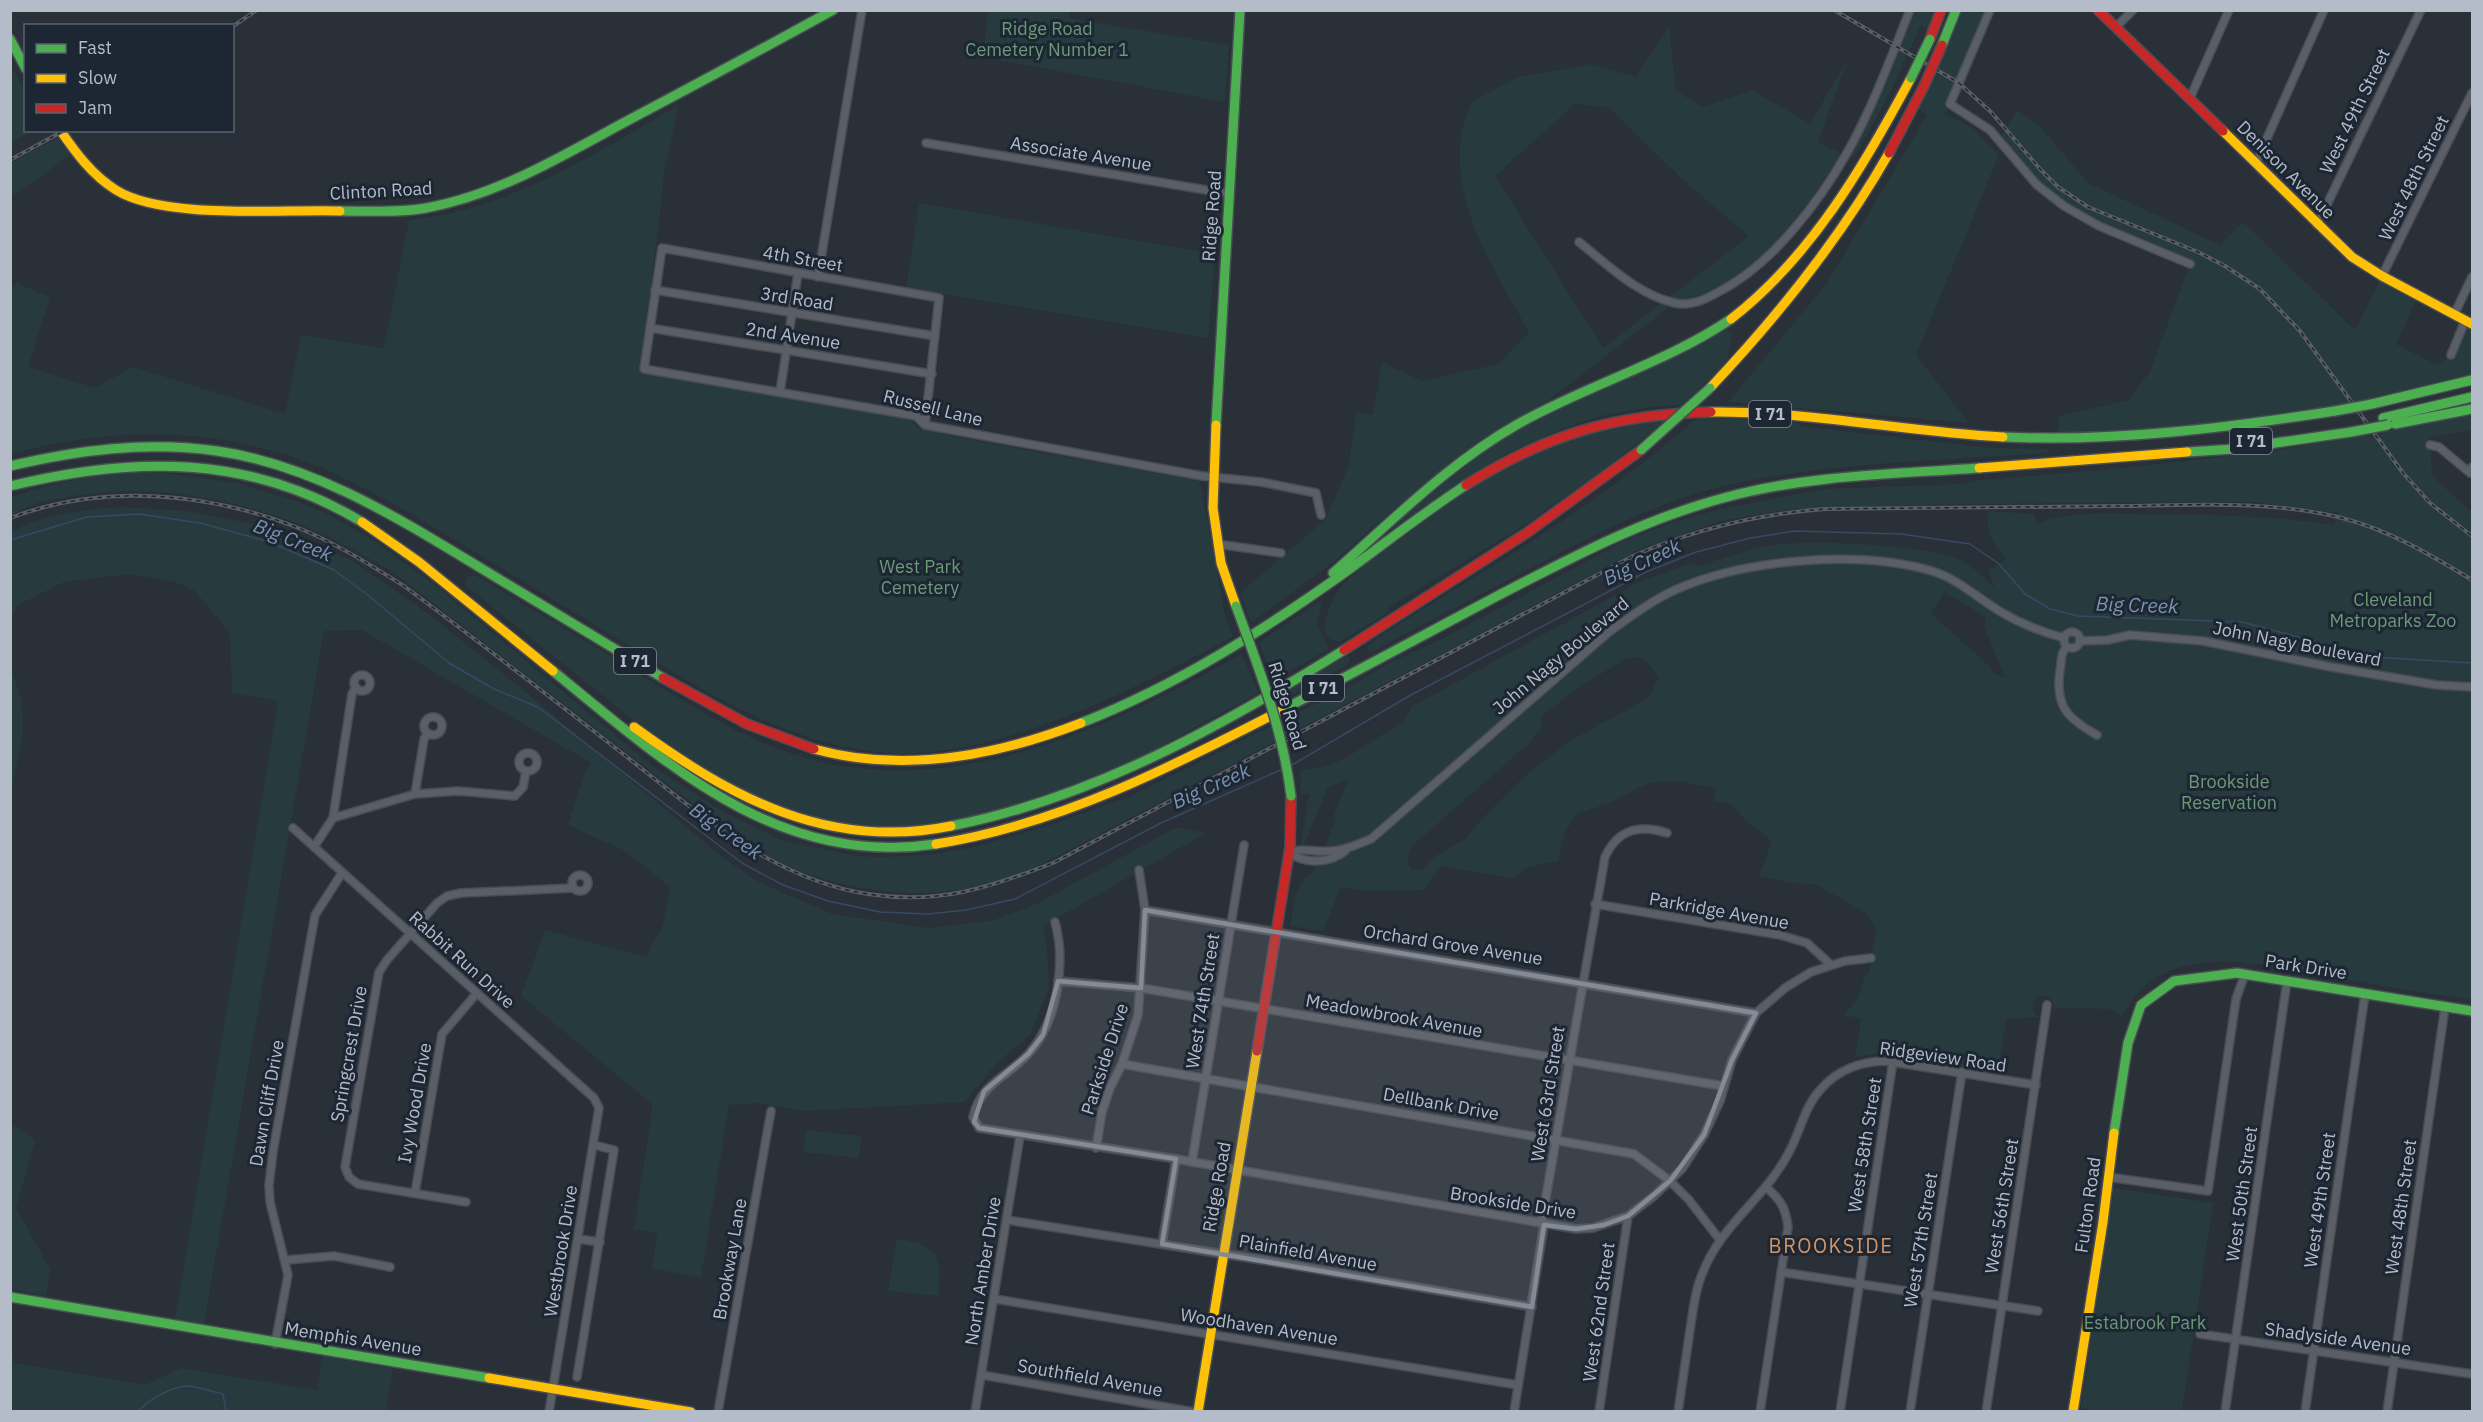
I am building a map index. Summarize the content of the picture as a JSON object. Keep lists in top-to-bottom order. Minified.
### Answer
{"streets":{"main road":["Denison Avenue","Clinton Road","Ridge Road","I 71","Park Drive","Fulton Road","Memphis Avenue"],"street":["West 49th Street","Associate Avenue","West 48th Street","4th Street","3rd Road","2nd Avenue","Russell Lane","John Nagy Boulevard","Parkridge Avenue","Orchard Grove Avenue","Rabbit Run Drive","West 74th Street","Meadowbrook Avenue","Springcrest Drive","Ridgeview Road","Parkside Drive","West 63rd Street","Dawn Cliff Drive","Ivy Wood Drive","Dellbank Drive","West 58th Street","West 50th Street","Brookside Drive","West 56th Street","West 57th Street","Westbrook Drive","Plainfield Avenue","Brookway Lane","North Amber Drive","West 62nd Street","Woodhaven Avenue","Shadyside Avenue","Southfield Avenue"]},"crossings":[["West 49th Street","Denison Avenue"],["West 49th Street","Park Drive"],["West 49th Street","Shadyside Avenue"],["Associate Avenue","Ridge Road"],["Denison Avenue","West 48th Street"],["West 48th Street","Park Drive"],["West 48th Street","Shadyside Avenue"],["Ridge Road","Russell Lane"],["Ridge Road","John Nagy Boulevard"],["Ridge Road","Orchard Grove Avenue"],["Ridge Road","Meadowbrook Avenue"],["Ridge Road","Dellbank Drive"],["Ridge Road","Brookside Drive"],["Ridge Road","Plainfield Avenue"],["Ridge Road","Woodhaven Avenue"],["Ridge Road","Southfield Avenue"],["4th Street","3rd Road"],["2nd Avenue","Russell Lane"],["Parkridge Avenue","West 63rd Street"],["Parkridge Avenue","Brookside Drive"],["Orchard Grove Avenue","West 74th Street"],["Orchard Grove Avenue","Parkside Drive"],["Orchard Grove Avenue","West 63rd Street"],["Orchard Grove Avenue","Brookside Drive"],["Rabbit Run Drive","Springcrest Drive"],["Rabbit Run Drive","Dawn Cliff Drive"],["Rabbit Run Drive","Ivy Wood Drive"],["Rabbit Run Drive","Westbrook Drive"],["Park Drive","West 50th Street"],["Park Drive","Fulton Road"],["West 74th Street","Meadowbrook Avenue"],["West 74th Street","Dellbank Drive"],["West 74th Street","Brookside Drive"],["Meadowbrook Avenue","Parkside Drive"],["Meadowbrook Avenue","West 63rd Street"],["Meadowbrook Avenue","Brookside Drive"],["Springcrest Drive","Ivy Wood Drive"],["Ridgeview Road","Dellbank Drive"],["Ridgeview Road","West 58th Street"],["Ridgeview Road","West 56th Street"],["Ridgeview Road","West 57th Street"],["Parkside Drive","Dellbank Drive"],["Parkside Drive","Brookside Drive"],["West 63rd Street","Dellbank Drive"],["West 63rd Street","Brookside Drive"],["West 63rd Street","Plainfield Avenue"],["West 63rd Street","Woodhaven Avenue"],["Dawn Cliff Drive","Memphis Avenue"],["Dellbank Drive","Brookside Drive"],["West 50th Street","Shadyside Avenue"],["Brookside Drive","North Amber Drive"],["Brookside Drive","West 62nd Street"],["Westbrook Drive","Memphis Avenue"],["Plainfield Avenue","North Amber Drive"],["North Amber Drive","Woodhaven Avenue"],["North Amber Drive","Southfield Avenue"]],"districts":["BROOKSIDE"],"water":["Big Creek"],"parks":["Ridge Road Cemetery Number 1","West Park Cemetery","Cleveland Metroparks Zoo","Brookside Reservation","Estabrook Park"],"legend":["Fast","Slow","Jam"]}
